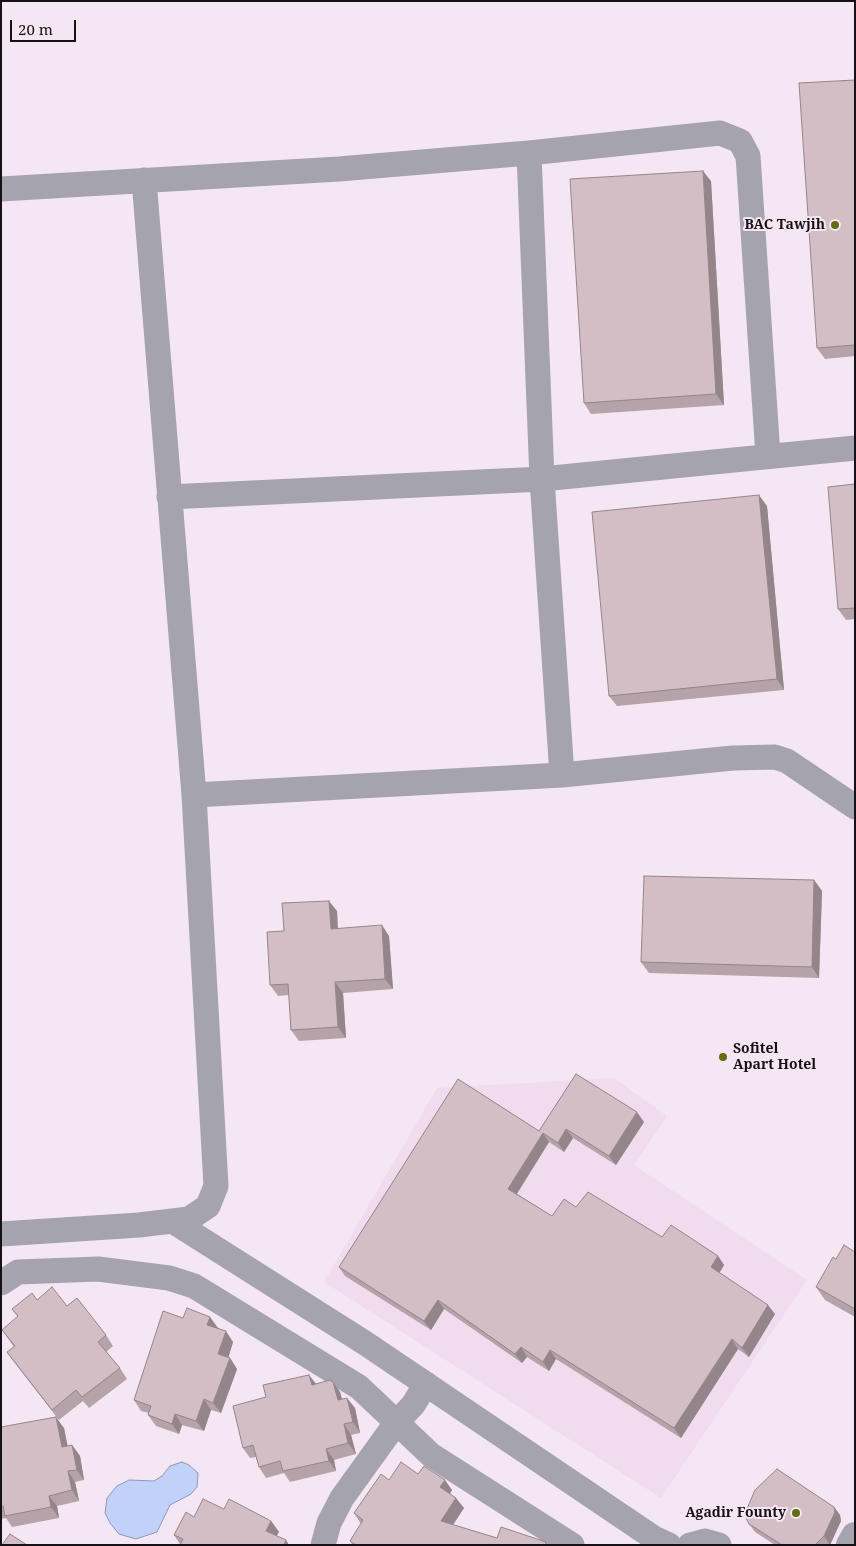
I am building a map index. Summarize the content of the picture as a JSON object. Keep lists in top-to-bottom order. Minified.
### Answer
{"places":["BAC Tawjih","Sofitel Apart Hotel","Agadir Founty"],"scale_bar":"20 m"}
